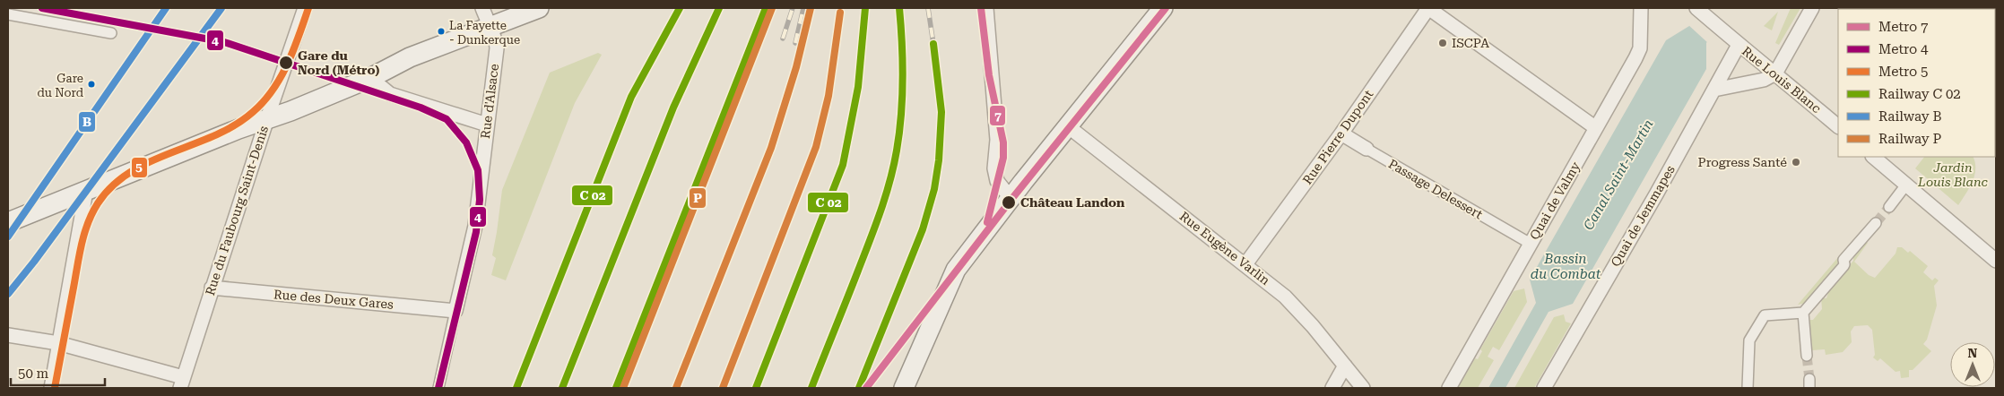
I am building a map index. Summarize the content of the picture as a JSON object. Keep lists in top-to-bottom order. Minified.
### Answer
{"streets":{"street":["Rue Louis Blanc","Rue d'Alsace","Rue Pierre Dupont","Passage Delessert","Quai de Valmy","Rue du Faubourg Saint-Denis","Quai de Jemmapes","Rue Eugène Varlin","Rue des Deux Gares"]},"crossings":[["Rue Louis Blanc","Quai de Jemmapes"],["Rue d'Alsace","Rue des Deux Gares"],["Rue Pierre Dupont","Passage Delessert"],["Rue Pierre Dupont","Rue Eugène Varlin"],["Passage Delessert","Quai de Valmy"],["Rue du Faubourg Saint-Denis","Rue des Deux Gares"]],"water":["Canal Saint-Martin","Bassin du Combat"],"parks":["Jardin Louis Blanc"],"places":["La Fayette - Dunkerque","ISCPA","Gare du Nord (Métro)","Gare du Nord","Progress Santé","Château Landon"],"lines":["metro line 7","metro line 4","metro line 5","rail line B","rail line P"],"legend":["Metro 7","Metro 4","Metro 5","Railway C 02","Railway B","Railway P"],"scale_bar":"50 m","north":"top"}
